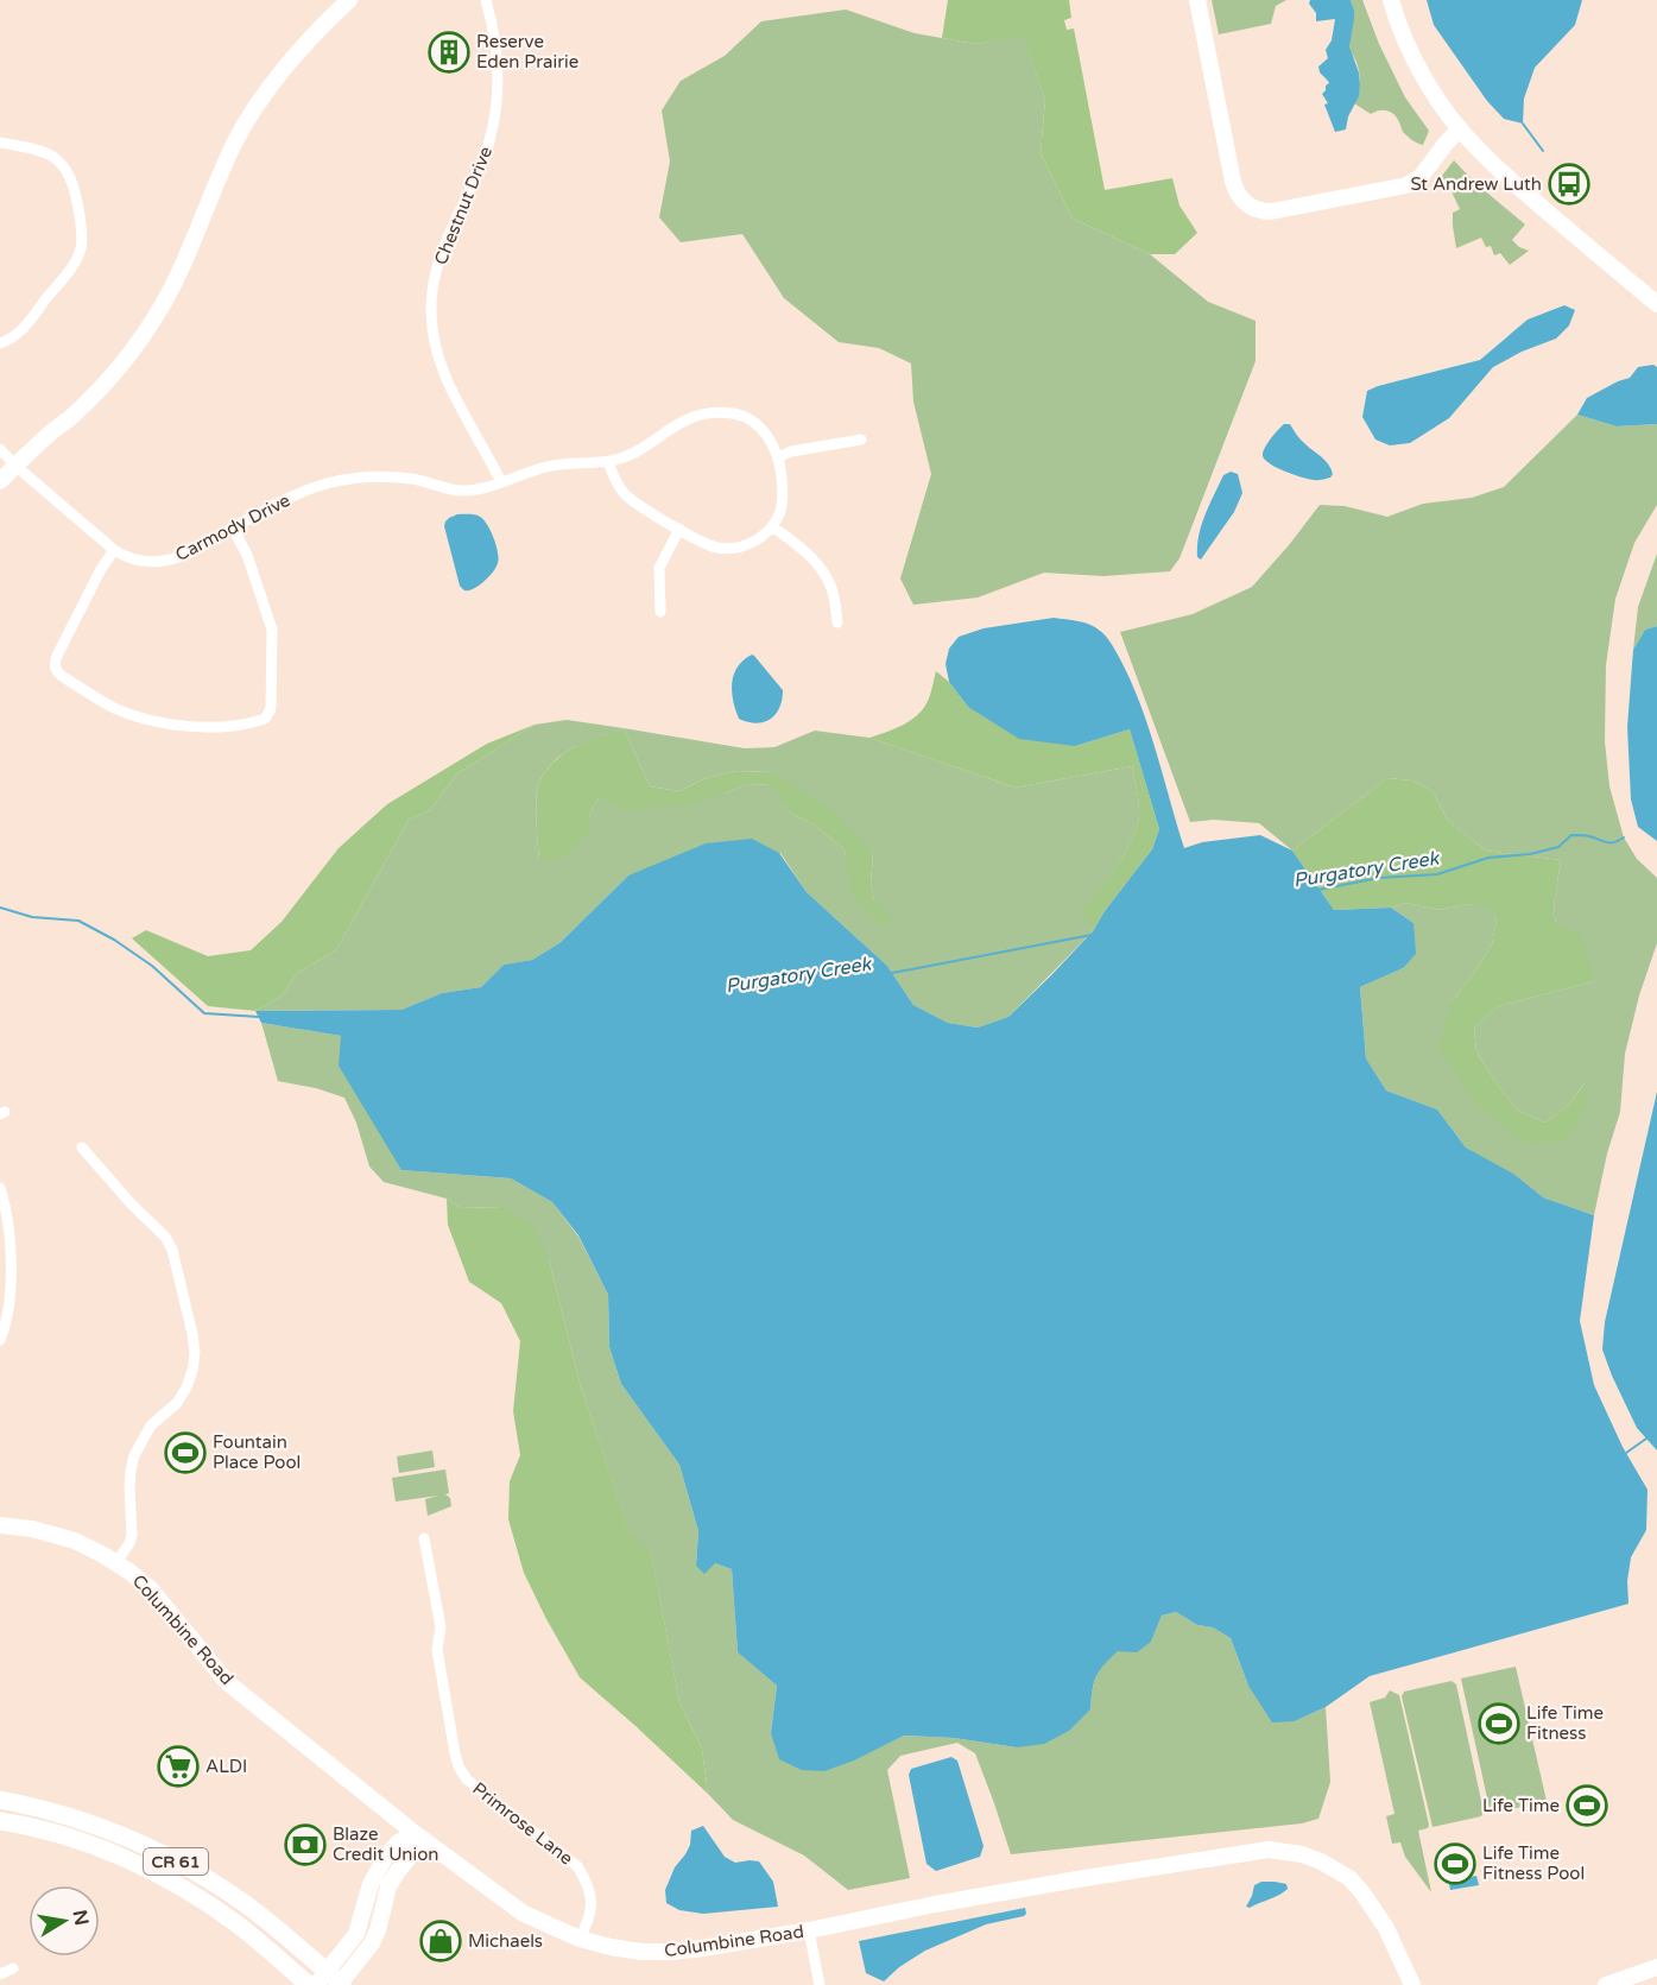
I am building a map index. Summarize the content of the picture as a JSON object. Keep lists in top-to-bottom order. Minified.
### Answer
{"streets":{"main road":["CR 61"],"street":["Chestnut Drive","Carmody Drive","Columbine Road","Primrose Lane"]},"crossings":[["Chestnut Drive","Carmody Drive"],["Columbine Road","Primrose Lane"]],"water":["Purgatory Creek"],"places":{"building":["Reserve Eden Prairie"],"bus stop":["St Andrew Luth"],"sports":["Fountain Place Pool","Life Time Fitness","Life Time","Life Time Fitness Pool"],"supermarket":["ALDI"],"bank":["Blaze Credit Union"],"shop":["Michaels"]},"north":"right"}
